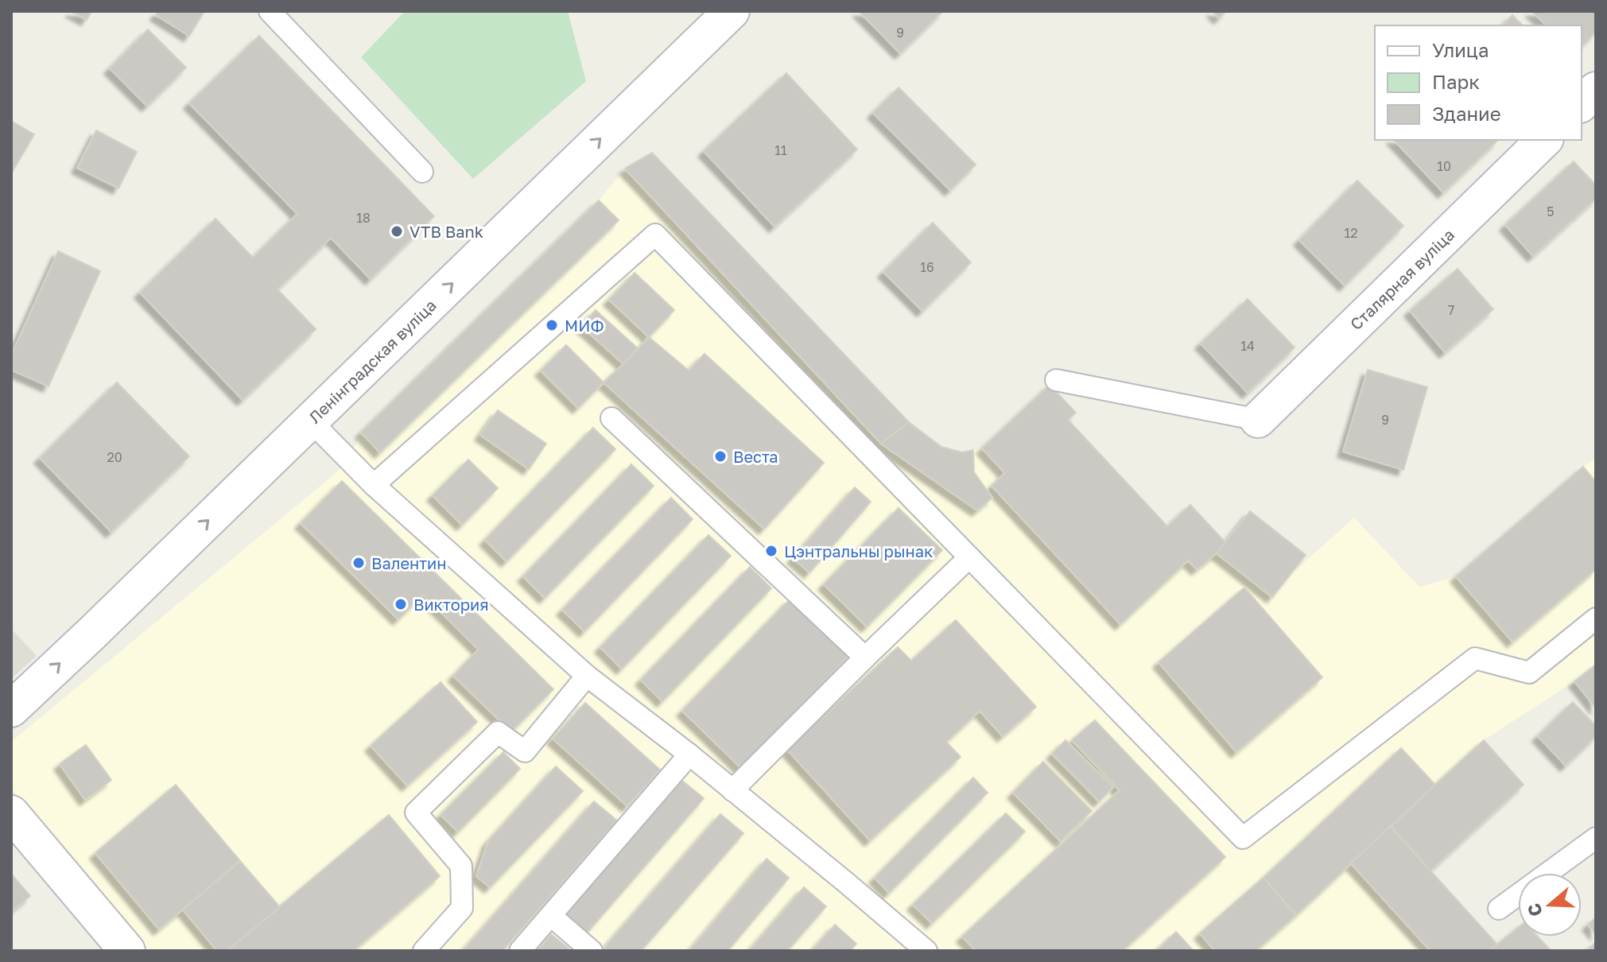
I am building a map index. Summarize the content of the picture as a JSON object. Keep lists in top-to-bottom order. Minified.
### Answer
{"streets":{"street":["Сталярная вуліца","Ленінградская вуліца"]},"one_way":["Ленінградская вуліца"],"places":["VTB Bank","МИФ","Веста","Цэнтральны рынак","Валентин","Виктория"],"house_numbers":["9","11","10","5","18","12","16","7","14","9","20"],"legend":["Улица","Парк","Здание"],"north":"left"}
